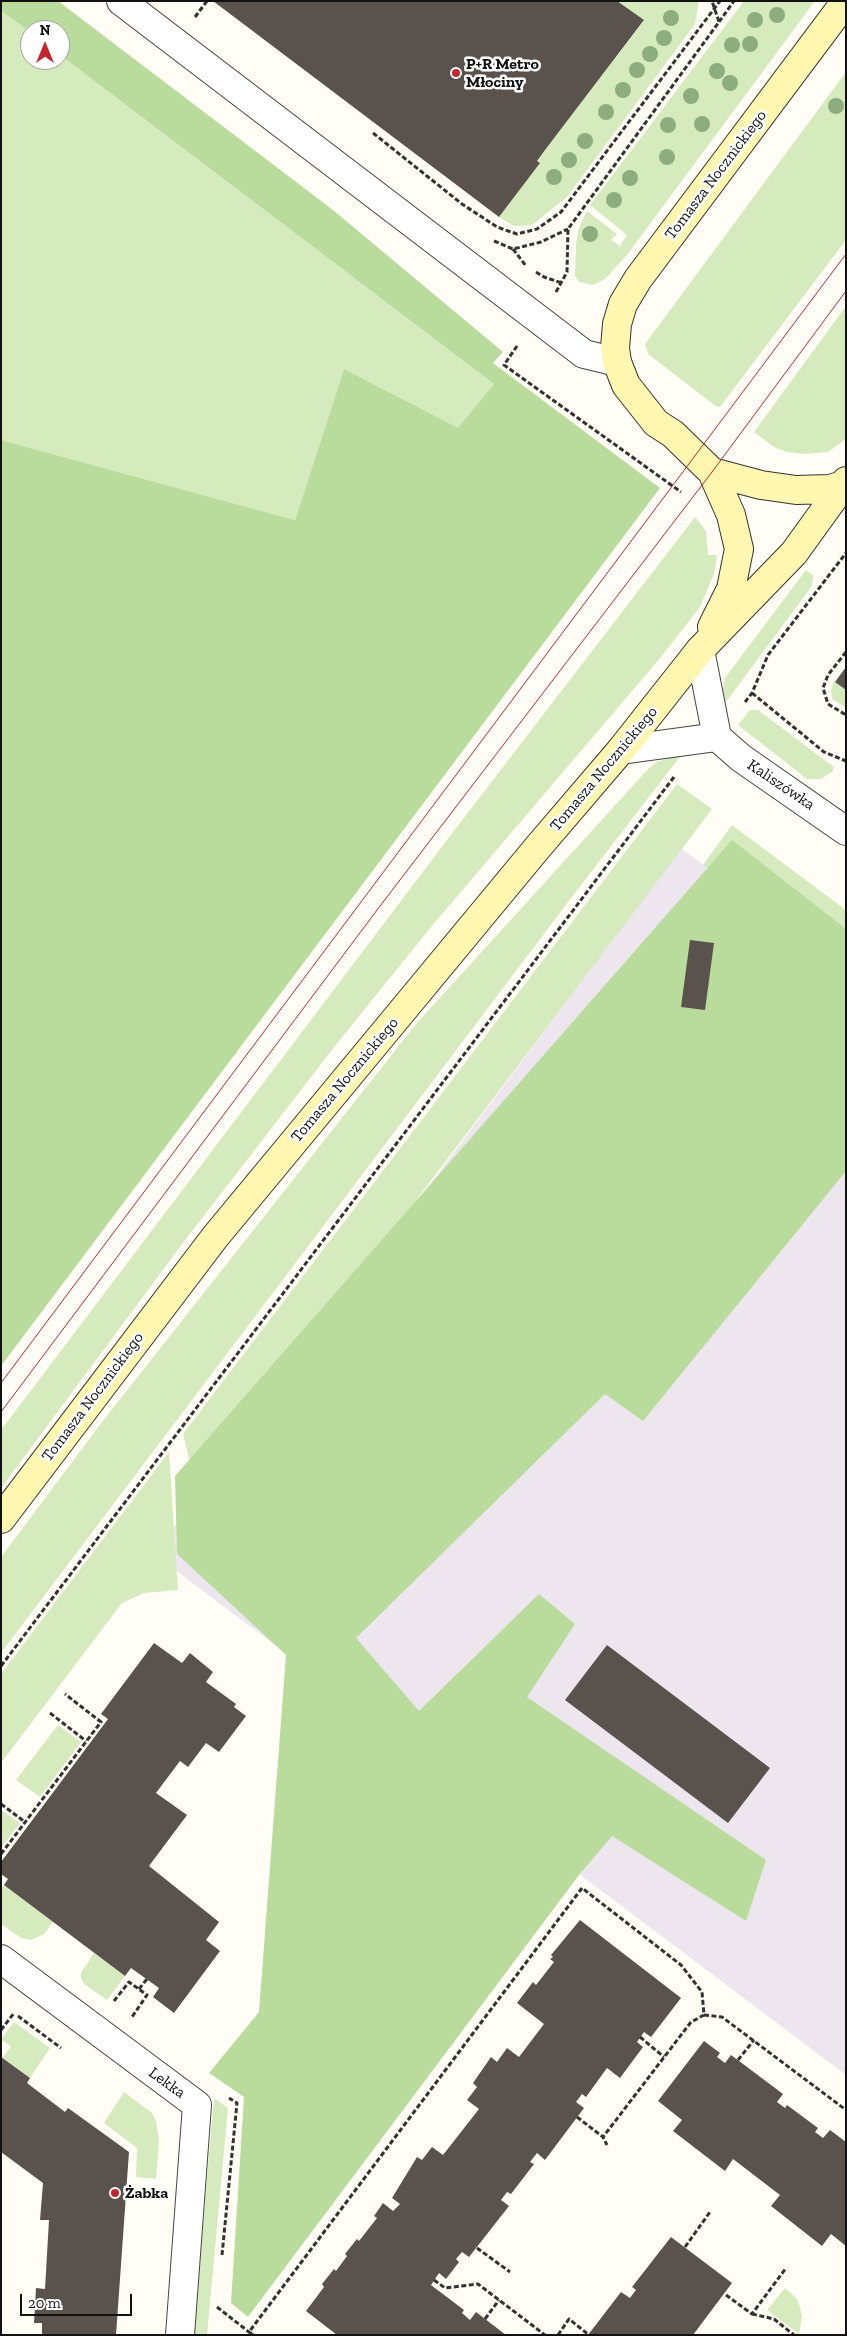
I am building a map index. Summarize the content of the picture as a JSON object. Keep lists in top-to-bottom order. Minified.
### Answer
{"streets":{"street":["Tomasza Nocznickiego","Kaliszówka","Lekka"]},"places":["P+R Metro Młociny","Żabka"],"scale_bar":"20 m","north":"top"}
